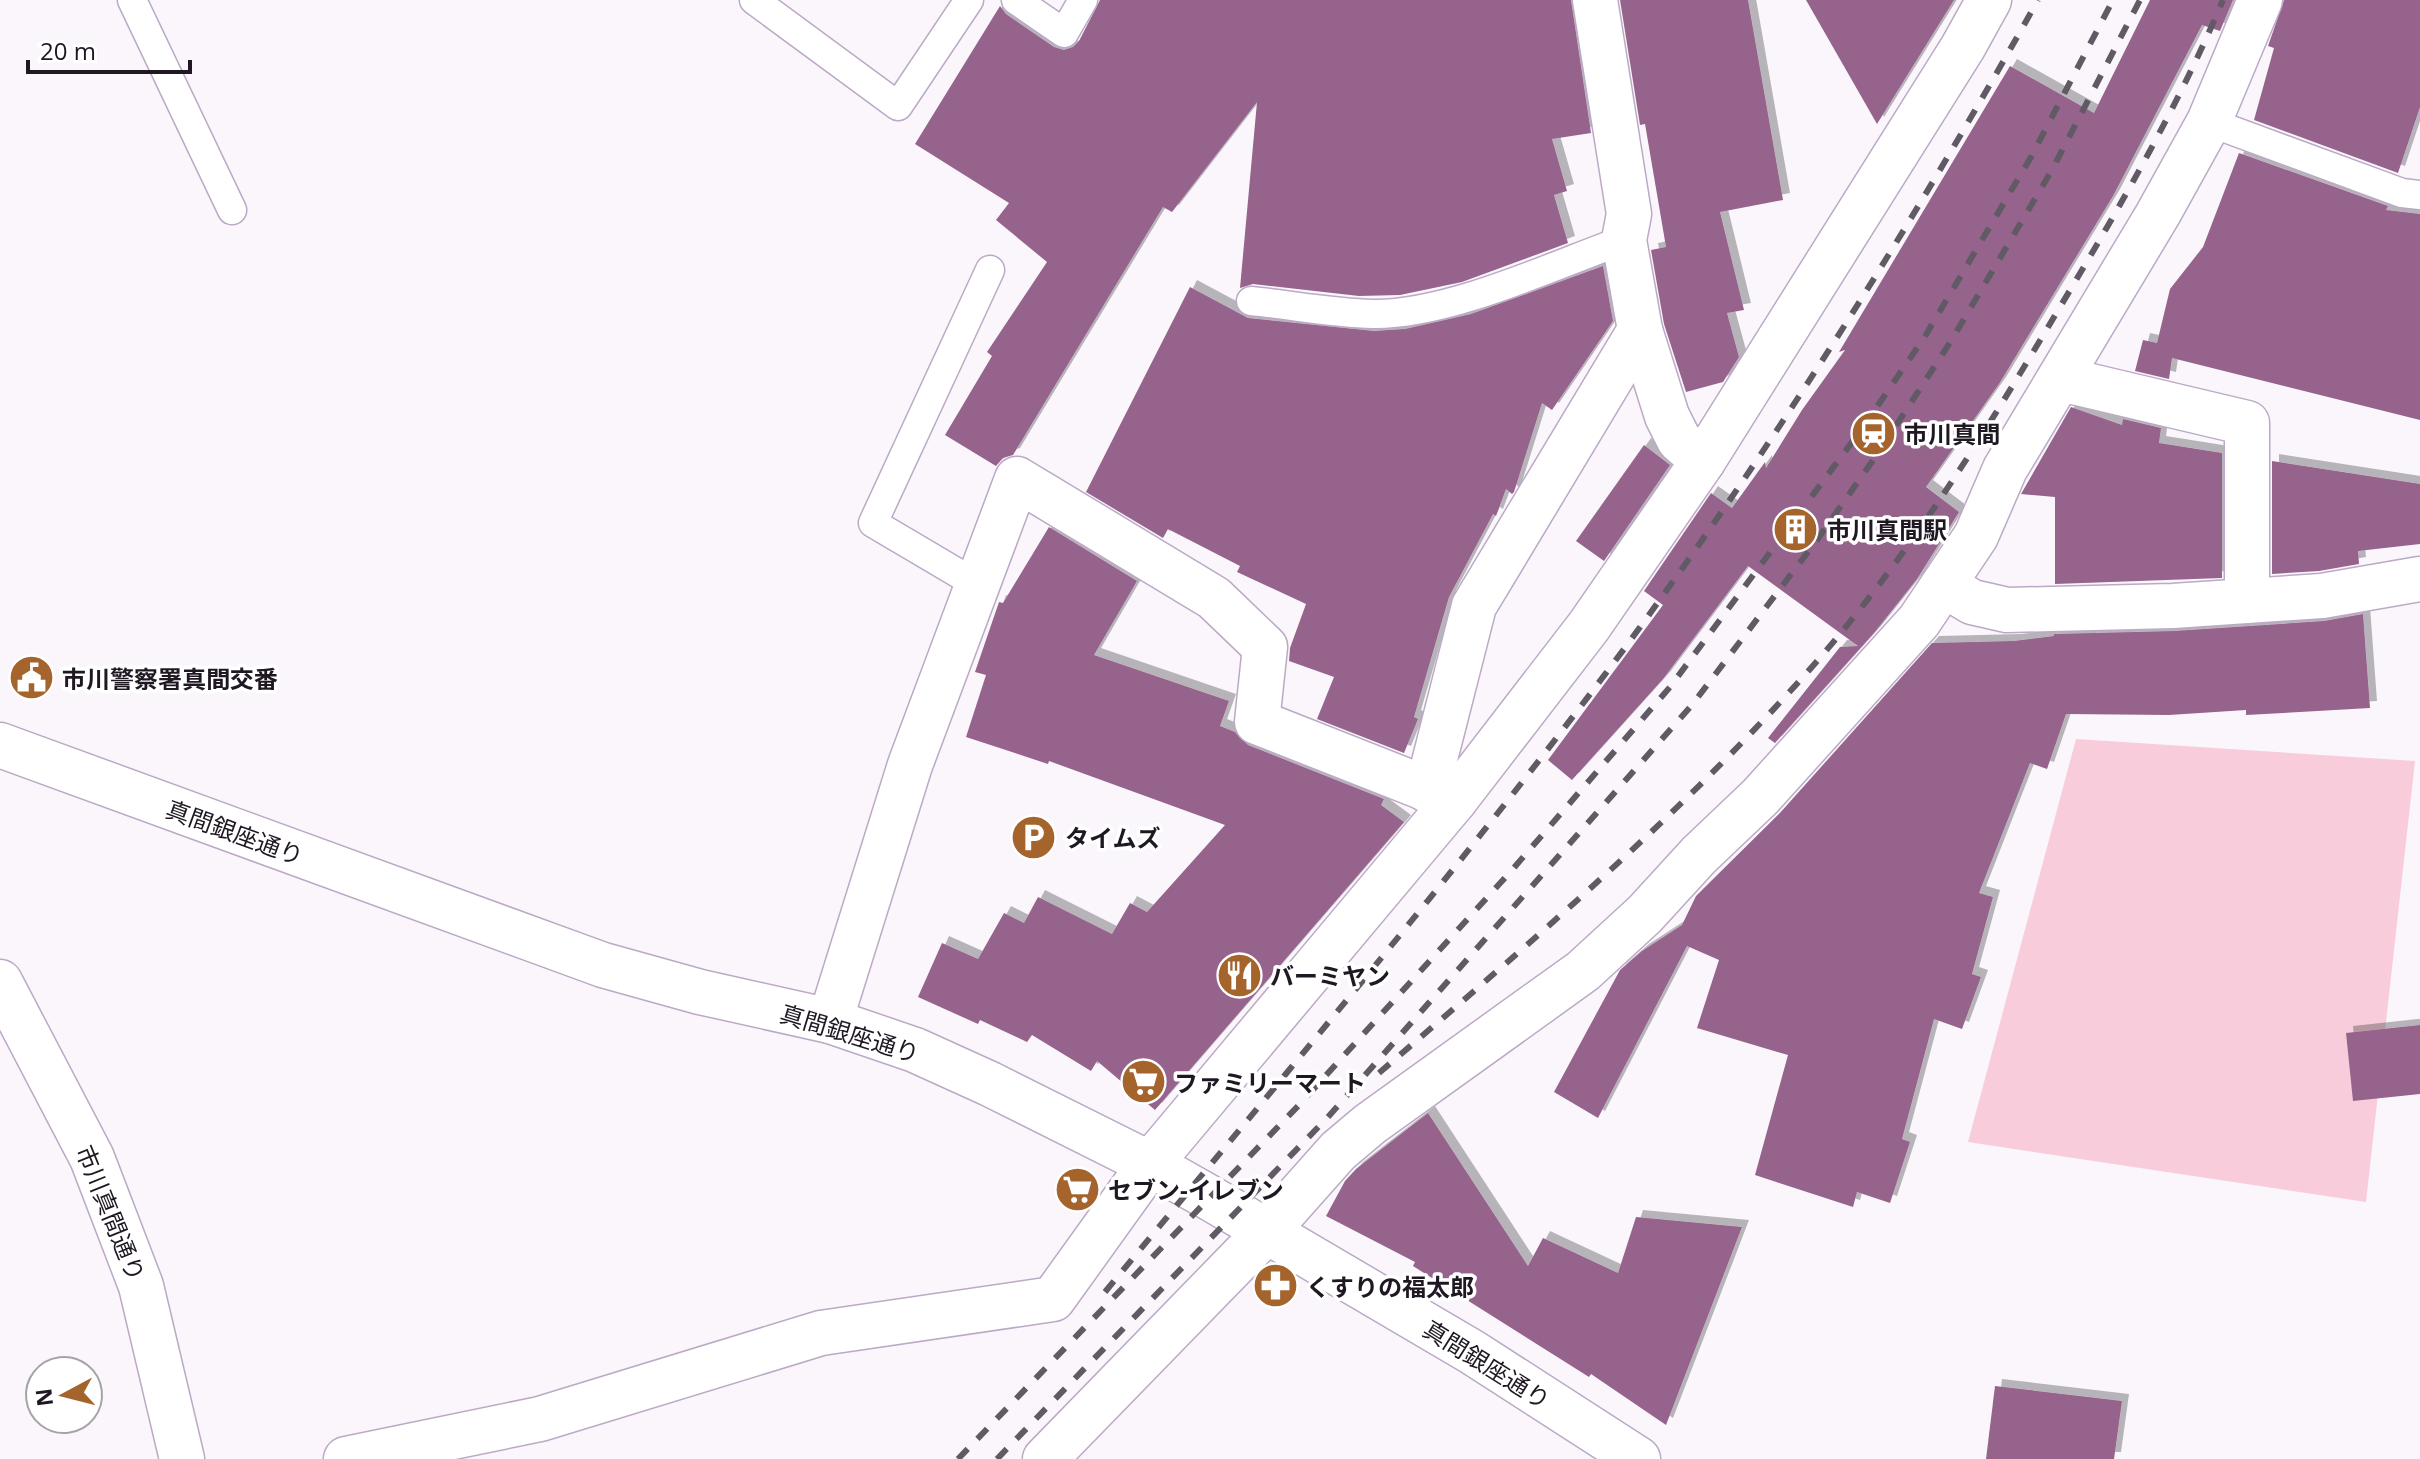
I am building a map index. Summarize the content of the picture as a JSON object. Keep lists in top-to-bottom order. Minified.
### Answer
{"streets":{"street":["真間銀座通り","市川真間通り"]},"places":{"station":["市川真間"],"building":["市川真間駅"],"public building":["市川警察署真間交番"],"parking":["タイムズ"],"restaurant":["バーミヤン"],"supermarket":["ファミリーマート","セブン-イレブン"],"pharmacy":["くすりの福太郎"]},"scale_bar":"20 m","north":"left"}
